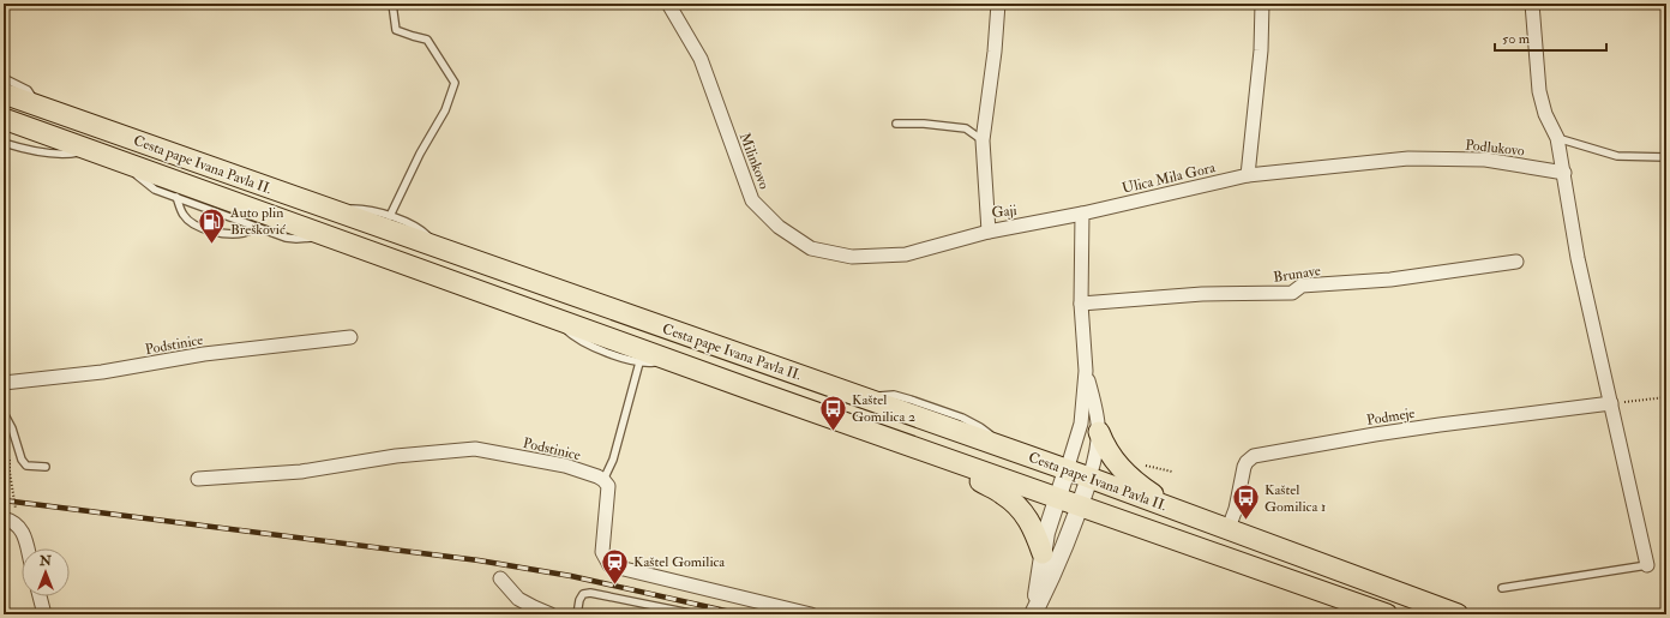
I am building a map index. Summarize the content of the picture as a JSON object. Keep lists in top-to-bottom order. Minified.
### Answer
{"streets":{"main road":["Cesta pape Ivana Pavla II."],"street":["Podlukovo","Milinkovo","Ulica Mila Gora","Gaji","Brunave","Podstinice","Podmeje"]},"crossings":[["Podlukovo","Ulica Mila Gora"],["Milinkovo","Gaji"],["Cesta pape Ivana Pavla II.","Podmeje"],["Ulica Mila Gora","Gaji"]],"places":{"fuel station":["Auto plin Brešković"],"bus stop":["Kaštel Gomilica 2","Kaštel Gomilica 1"],"station":["Kaštel Gomilica"]},"scale_bar":"50 m","north":"top"}
